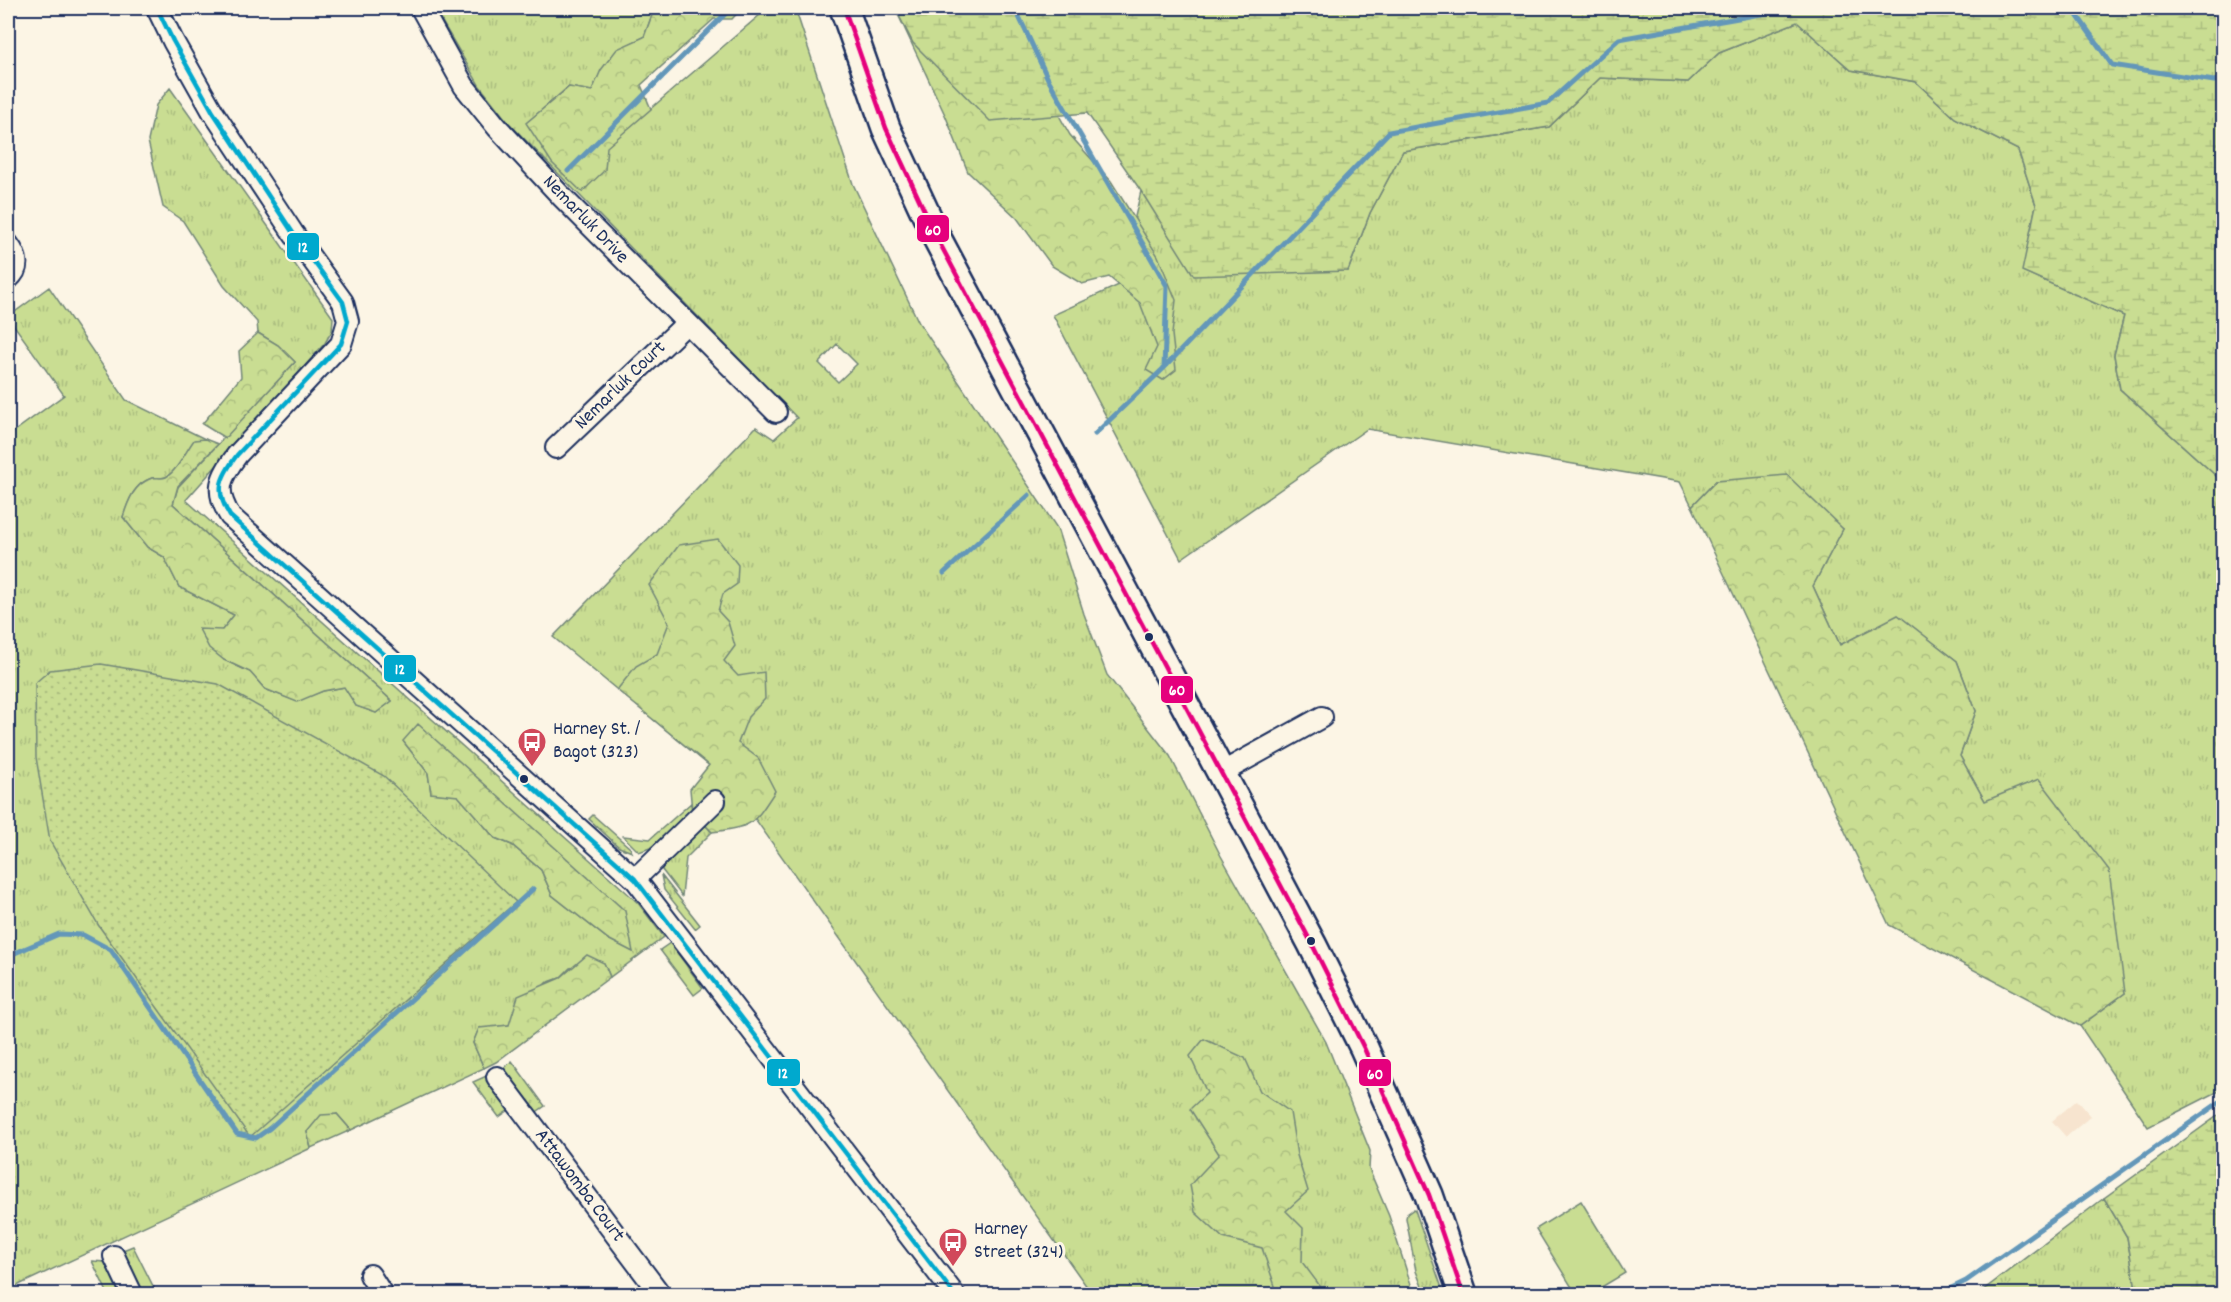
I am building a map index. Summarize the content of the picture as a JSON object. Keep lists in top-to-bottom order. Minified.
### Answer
{"streets":{"street":["Nemarluk Drive","Nemarluk Court","Attawomba Court"]},"crossings":[["Nemarluk Drive","Nemarluk Court"]],"places":{"bus stop":["Harney St. / Bagot (323)","Harney Street (324)"]},"lines":["transit line 12","transit line 60"]}
